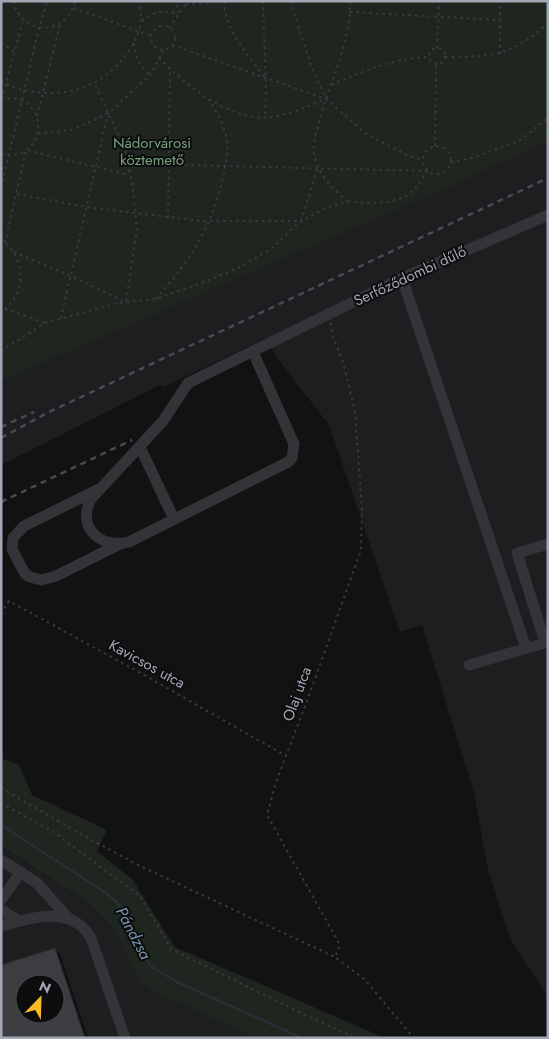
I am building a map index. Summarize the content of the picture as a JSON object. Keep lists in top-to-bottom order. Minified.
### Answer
{"streets":{"street":["Serfőződombi dűlő"],"path":["Kavicsos utca","Olaj utca"]},"crossings":[["Serfőződombi dűlő","Olaj utca"],["Kavicsos utca","Olaj utca"]],"water":["Pándzsa"],"parks":["Nádorvárosi köztemető"],"north":"top right"}
